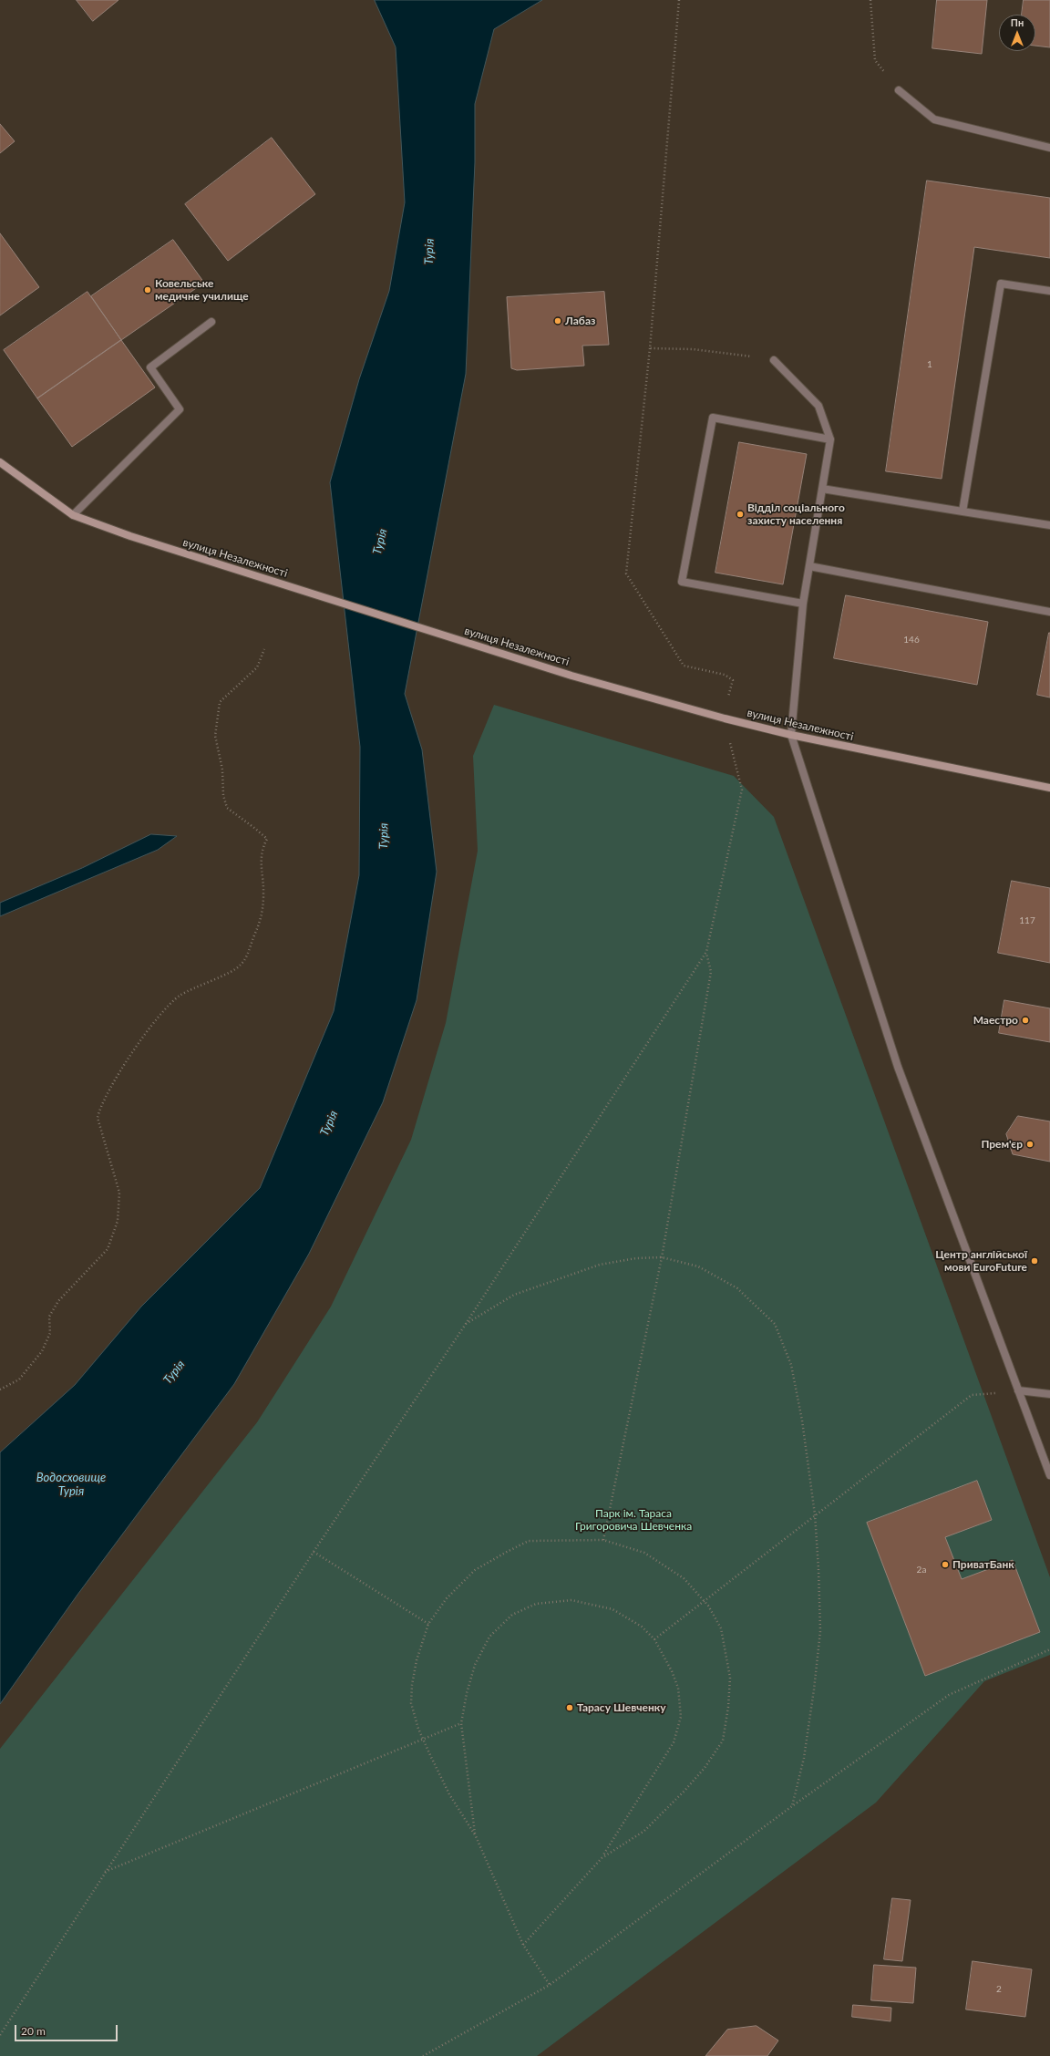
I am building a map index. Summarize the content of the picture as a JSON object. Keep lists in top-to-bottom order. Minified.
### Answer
{"streets":{"main road":["вулиця Незалежності"]},"water":["Турія","Водосховище Турія"],"parks":["Парк ім. Тараса Григоровича Шевченка"],"places":["Ковельське медичне училище","Лабаз","Відділ соціального захисту населення","Маестро","Прем'єр","Центр англійської мови EuroFuture","ПриватБанк","Тарасу Шевченку"],"house_numbers":["1","146","117","2а","2"],"scale_bar":"20 m","north":"top"}
